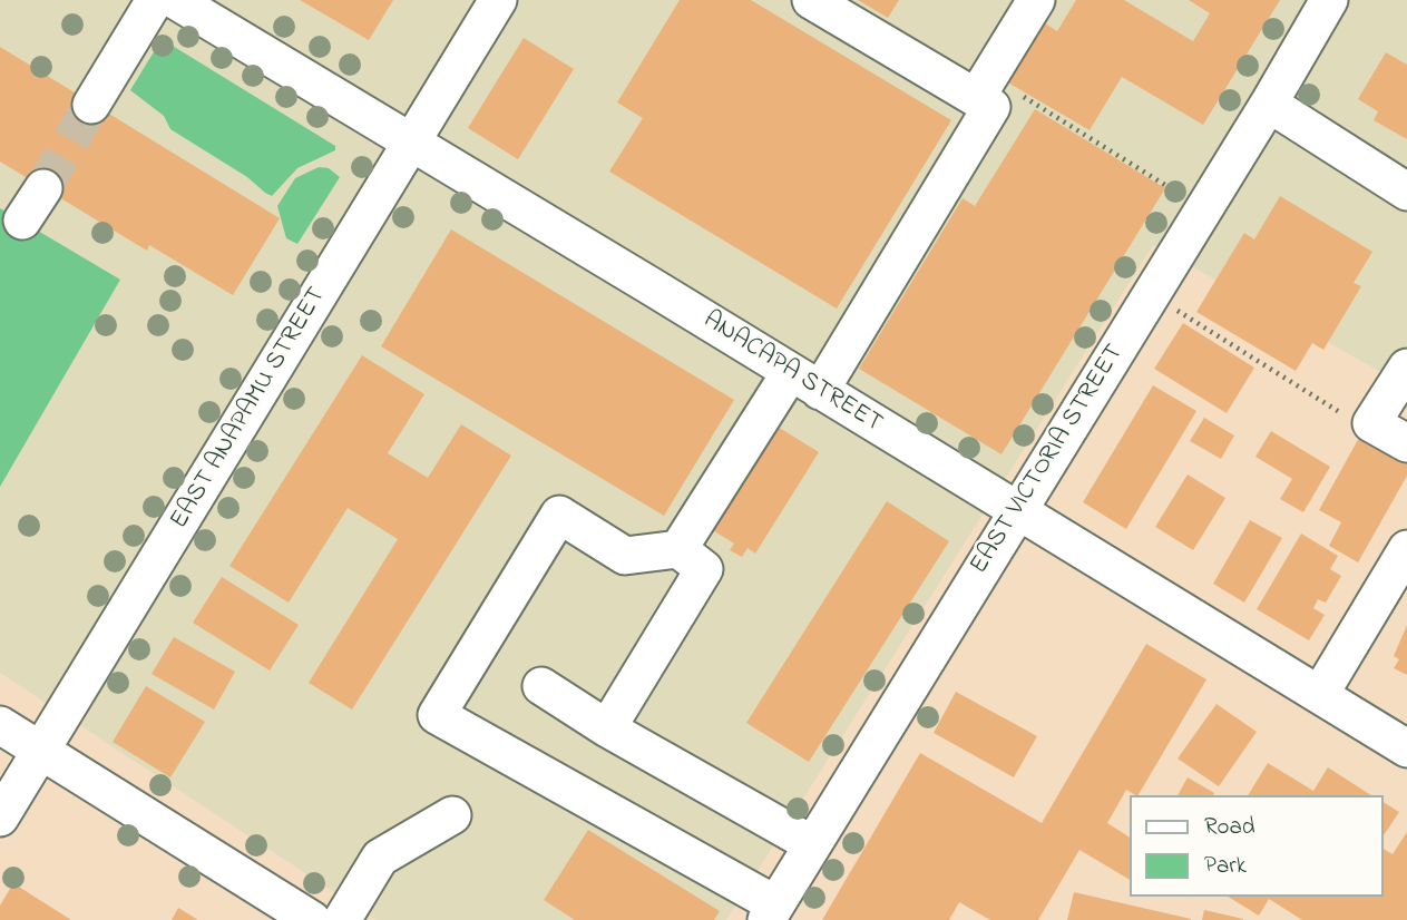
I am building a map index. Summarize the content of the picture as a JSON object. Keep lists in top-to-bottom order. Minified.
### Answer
{"streets":{"street":["ANACAPA STREET","EAST ANAPAMU STREET","EAST VICTORIA STREET"]},"crossings":[["ANACAPA STREET","EAST ANAPAMU STREET"],["ANACAPA STREET","EAST VICTORIA STREET"]],"legend":["Road","Park"]}
